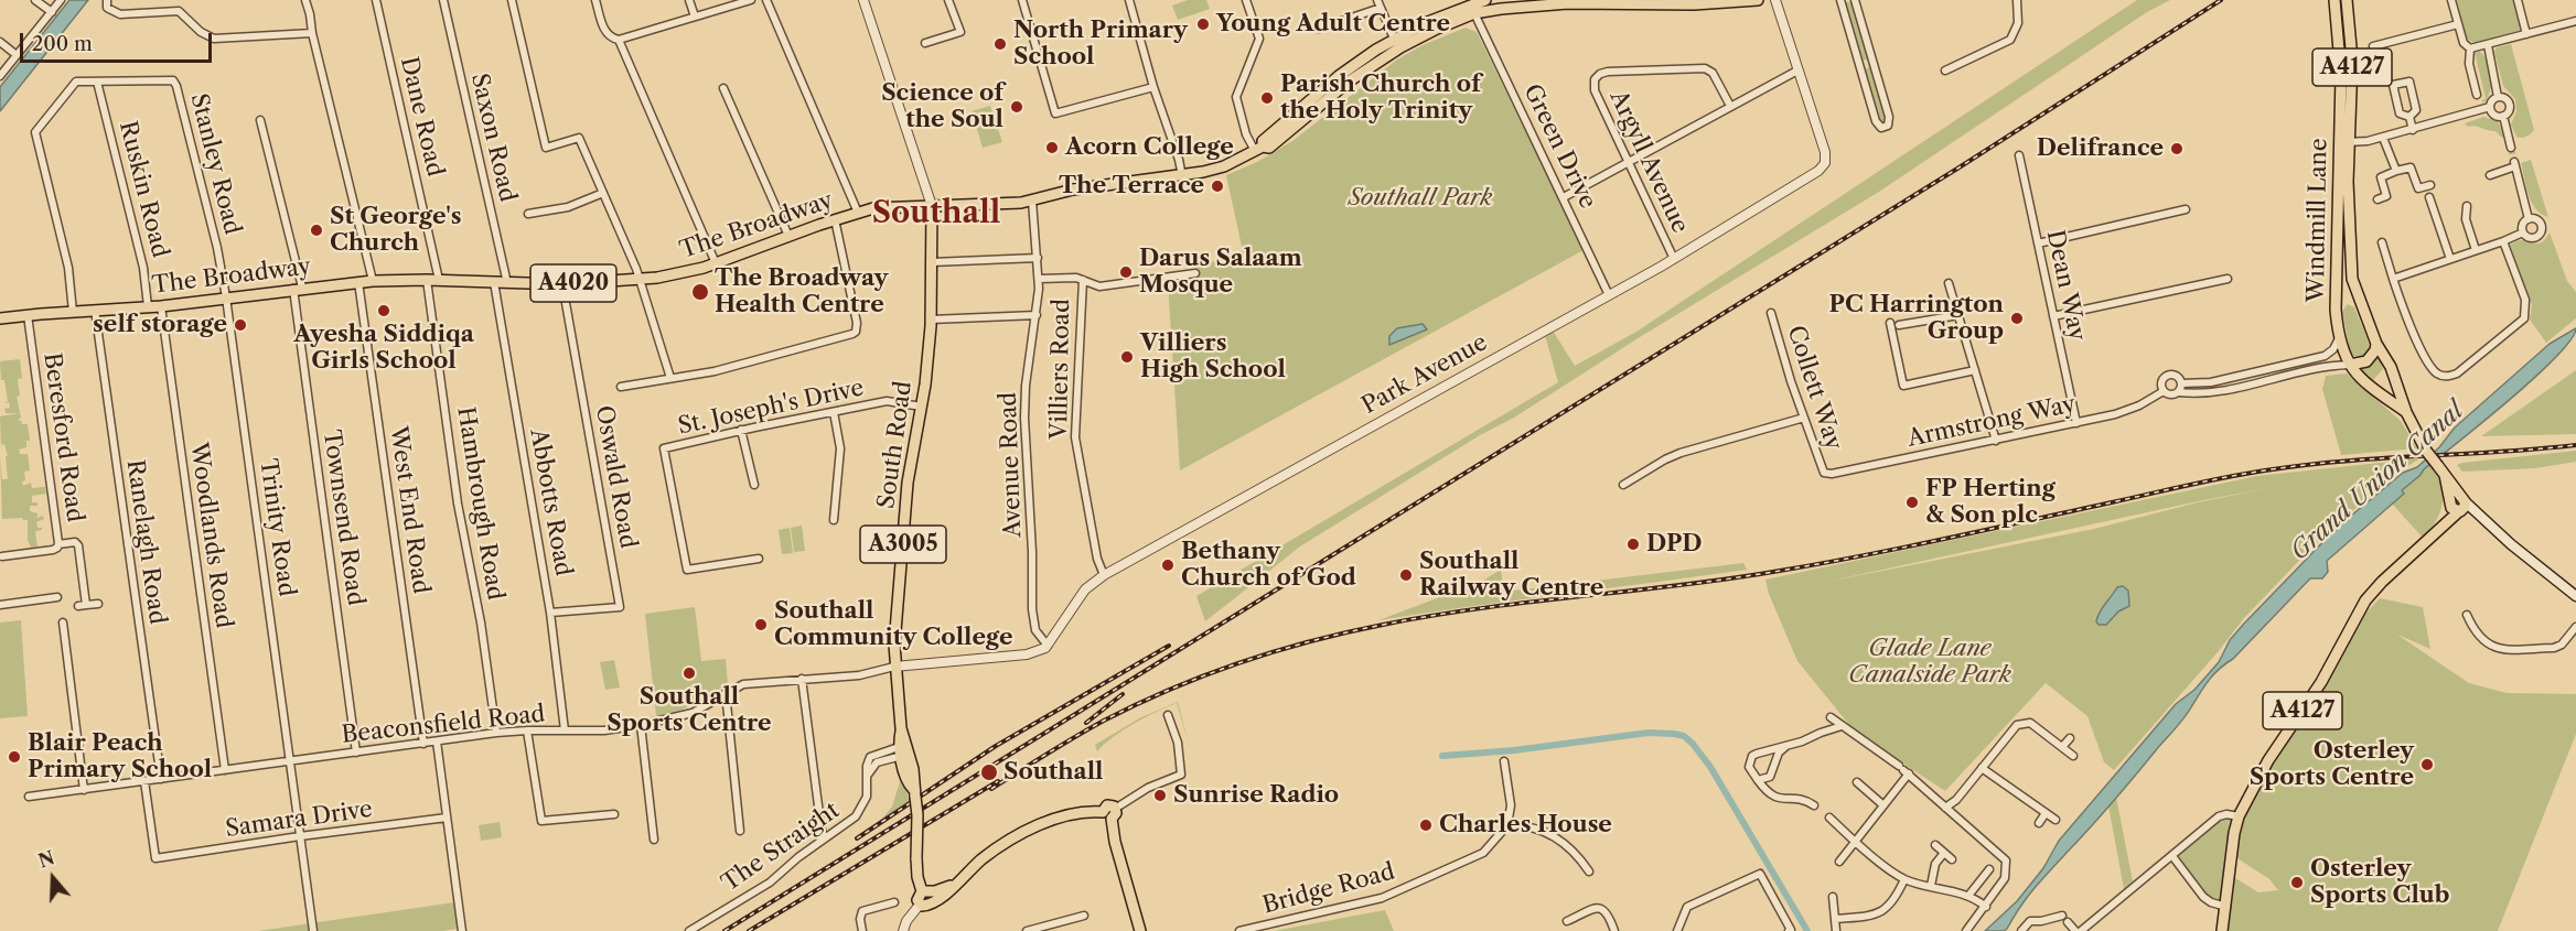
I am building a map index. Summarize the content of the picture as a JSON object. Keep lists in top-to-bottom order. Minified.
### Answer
{"streets":{"main road":["A4127","Windmill Lane","The Broadway","A4020","South Road","A3005"],"street":["Dane Road","Saxon Road","Green Drive","Argyll Avenue","Stanley Road","Ruskin Road","Dean Way","Villiers Road","Park Avenue","Collett Way","St. Joseph's Drive","Armstrong Way","Beresford Road","Avenue Road","Oswald Road","Abbotts Road","Hambrough Road","West End Road","Townsend Road","Trinity Road","Woodlands Road","Ranelagh Road","Beaconsfield Road","Samara Drive","The Straight","Bridge Road"]},"crossings":[["A4127","Windmill Lane"],["Dane Road","The Broadway"],["Saxon Road","The Broadway"],["Green Drive","A4020"],["Green Drive","Park Avenue"],["Argyll Avenue","Park Avenue"],["Stanley Road","Ruskin Road"],["Stanley Road","The Broadway"],["Stanley Road","Trinity Road"],["Ruskin Road","The Broadway"],["Windmill Lane","Armstrong Way"],["The Broadway","A4020"],["The Broadway","Beresford Road"],["The Broadway","South Road"],["The Broadway","Oswald Road"],["The Broadway","Abbotts Road"],["The Broadway","Hambrough Road"],["The Broadway","West End Road"],["The Broadway","Townsend Road"],["The Broadway","Trinity Road"],["The Broadway","Woodlands Road"],["The Broadway","Ranelagh Road"],["A4020","South Road"],["A4020","Avenue Road"],["Dean Way","Armstrong Way"],["Villiers Road","Park Avenue"],["Park Avenue","Avenue Road"],["Collett Way","Armstrong Way"],["St. Joseph's Drive","South Road"],["South Road","A3005"],["South Road","Beaconsfield Road"],["South Road","The Straight"],["Oswald Road","Abbotts Road"],["Abbotts Road","Beaconsfield Road"],["Hambrough Road","Beaconsfield Road"],["West End Road","Beaconsfield Road"],["Townsend Road","Beaconsfield Road"],["Trinity Road","Beaconsfield Road"],["Trinity Road","Samara Drive"],["Woodlands Road","Beaconsfield Road"],["Ranelagh Road","Beaconsfield Road"],["Beaconsfield Road","Samara Drive"]],"districts":["Southall"],"water":["Grand Union Canal"],"parks":["Southall Park","Glade Lane Canalside Park"],"places":["Young Adult Centre","North Primary School","Parish Church of the Holy Trinity","Science of the Soul","Acorn College","Delifrance","The Terrace","St George's Church","Darus Salaam Mosque","The Broadway Health Centre","Ayesha Siddiqa Girls School","PC Harrington Group","self storage","Villiers High School","FP Herting & Son plc","DPD","Bethany Church of God","Southall Railway Centre","Southall Community College","Southall Sports Centre","Blair Peach Primary School","Osterley Sports Centre","Southall","Sunrise Radio","Charles House","Osterley Sports Club"],"scale_bar":"200 m","north":"top"}
